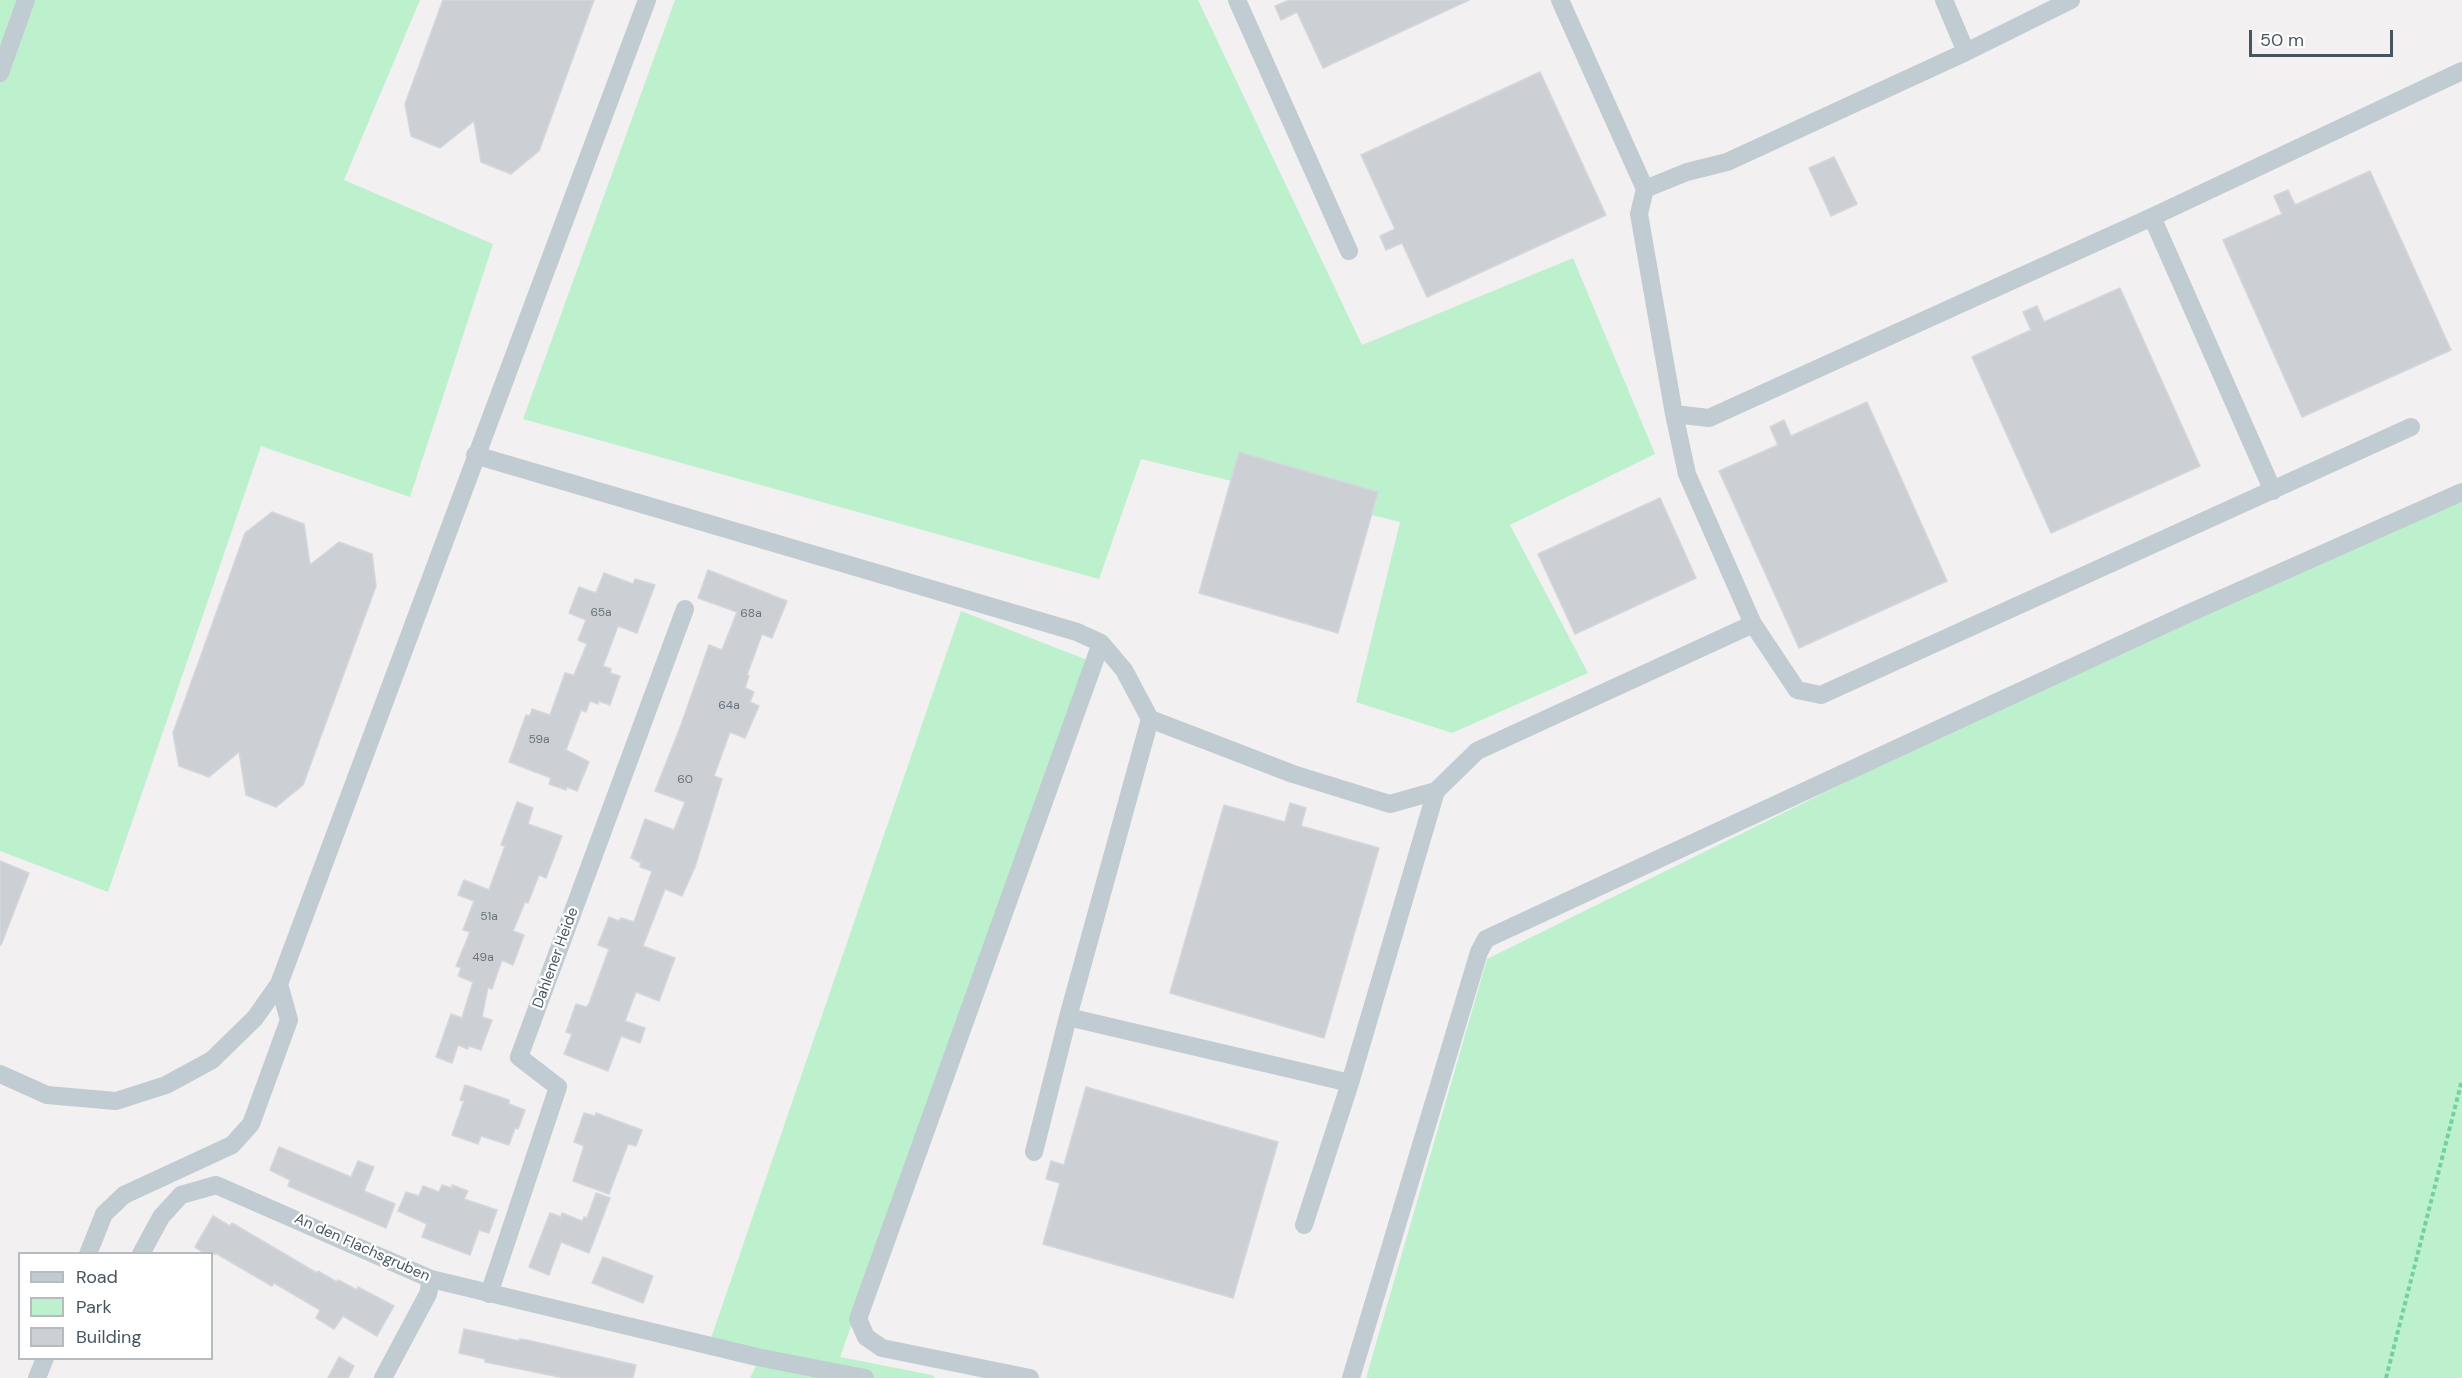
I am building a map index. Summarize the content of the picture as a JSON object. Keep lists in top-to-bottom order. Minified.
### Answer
{"streets":{"street":["Dahlener Heide","An den Flachsgruben"]},"crossings":[["Dahlener Heide","An den Flachsgruben"]],"house_numbers":["65a","68a","64a","59a","60","51a","49a"],"legend":["Road","Park","Building"],"scale_bar":"50 m"}
